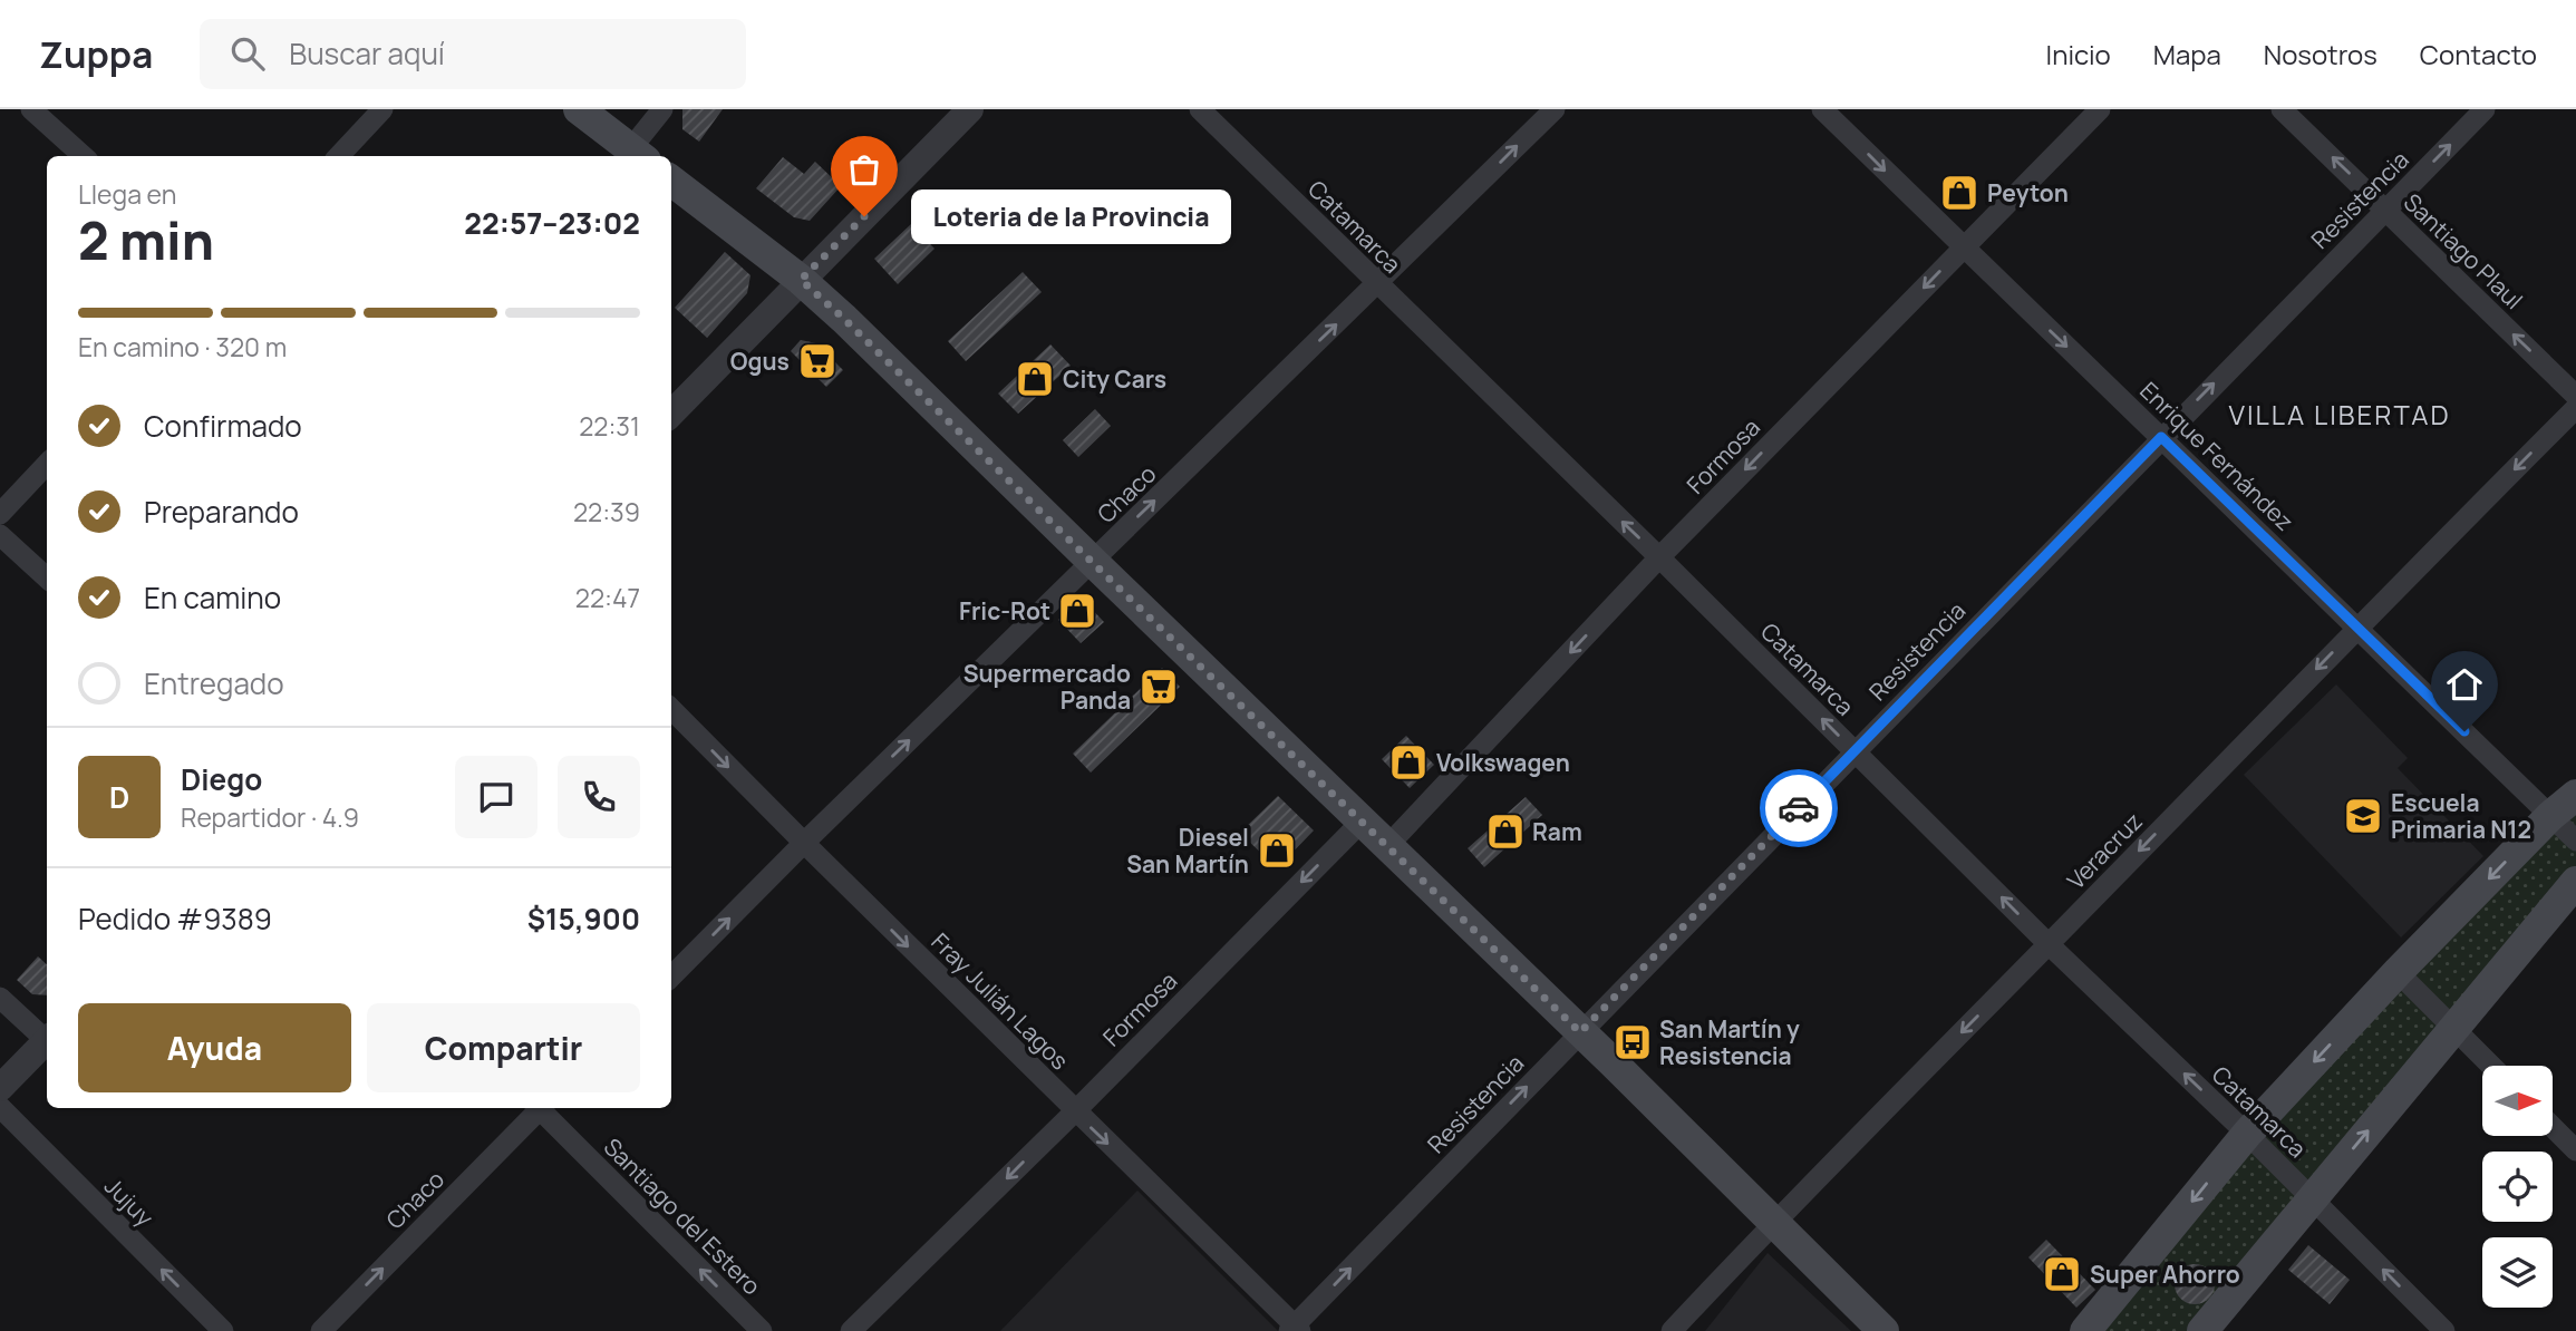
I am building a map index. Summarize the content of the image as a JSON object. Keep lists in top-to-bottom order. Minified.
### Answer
{"streets":{"street":["Resistencia","Catamarca","Santiago Plaul","Formosa","Enrique Fernández","Chaco","Veracruz","Fray Julián Lagos","Jujuy","Santiago del Estero"]},"crossings":[["Resistencia","Catamarca"],["Resistencia","Santiago Plaul"],["Resistencia","Enrique Fernández"],["Resistencia","Fray Julián Lagos"],["Catamarca","Formosa"],["Catamarca","Chaco"],["Catamarca","Veracruz"],["Formosa","Enrique Fernández"],["Formosa","Fray Julián Lagos"],["Enrique Fernández","Veracruz"],["Chaco","Fray Julián Lagos"]],"one_way":["Resistencia","Catamarca","Santiago Plaul","Formosa","Enrique Fernández","Chaco","Veracruz","Fray Julián Lagos","Jujuy","Santiago del Estero"],"districts":["VILLA LIBERTAD"],"places":{"shop":["Peyton","City Cars","Fric-Rot","Volkswagen","Ram","Diesel San Martín","Super Ahorro"],"other":["Loteria de la Provincia"],"supermarket":["Ogus","Supermercado Panda"],"school or university":["Escuela Primaria N12"],"bus stop":["San Martín y Resistencia"]},"north":"right","page":{"header":"Zuppa","search":"Buscar aquí","nav":["Inicio","Mapa","Nosotros","Contacto"],"heading":["2 min","Llega en","22:57–23:02"],"panel":["Diego","Repartidor · 4.9","Pedido #9389","$15,900"],"bubble":"Loteria de la Provincia","bar":"En camino · 320 m","list":[["Confirmado","22:31"],["Preparando","22:39"],["En camino","22:47"],"Entregado"],"round":"D","buttons":["Ayuda","Compartir"]}}
